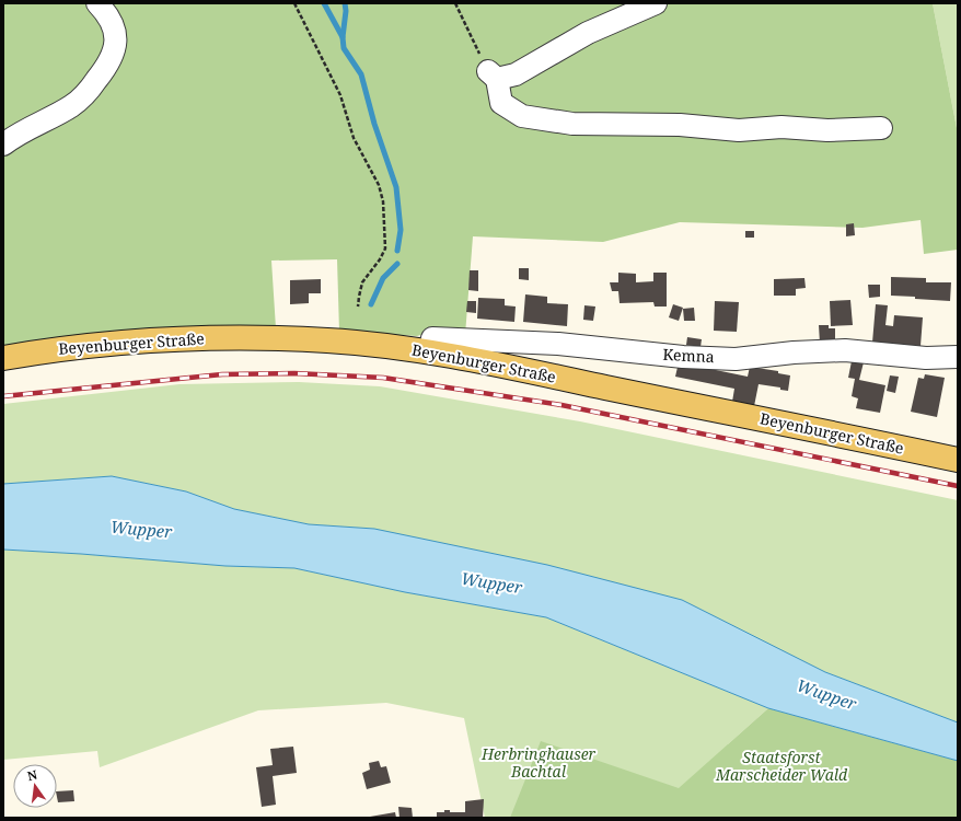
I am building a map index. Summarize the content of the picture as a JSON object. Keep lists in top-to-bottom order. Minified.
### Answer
{"streets":{"main road":["Beyenburger Straße"],"street":["Kemna"]},"crossings":[["Beyenburger Straße","Kemna"]],"water":["Wupper"],"parks":["Herbringhauser Bachtal","Staatsforst Marscheider Wald"],"north":"top"}
